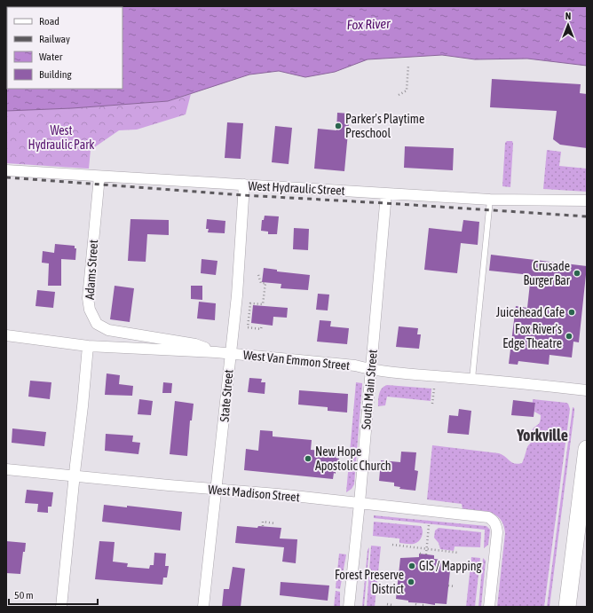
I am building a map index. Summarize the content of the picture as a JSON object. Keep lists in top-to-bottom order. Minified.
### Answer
{"streets":{"street":["West Hydraulic Street","Adams Street","West Van Emmon Street","South Main Street","State Street","West Madison Street"]},"crossings":[["West Hydraulic Street","Adams Street"],["West Hydraulic Street","South Main Street"],["West Hydraulic Street","State Street"],["Adams Street","West Van Emmon Street"],["West Van Emmon Street","South Main Street"],["West Van Emmon Street","State Street"],["South Main Street","West Madison Street"],["State Street","West Madison Street"]],"districts":["Yorkville"],"water":["Fox River"],"parks":["West Hydraulic Park"],"places":["Parker's Playtime Preschool","Crusade Burger Bar","Juicehead Cafe","Fox River's Edge Theatre","New Hope Apostolic Church","GIS / Mapping","Forest Preserve District"],"legend":["Road","Railway","Water","Building"],"scale_bar":"50 m","north":"top"}
